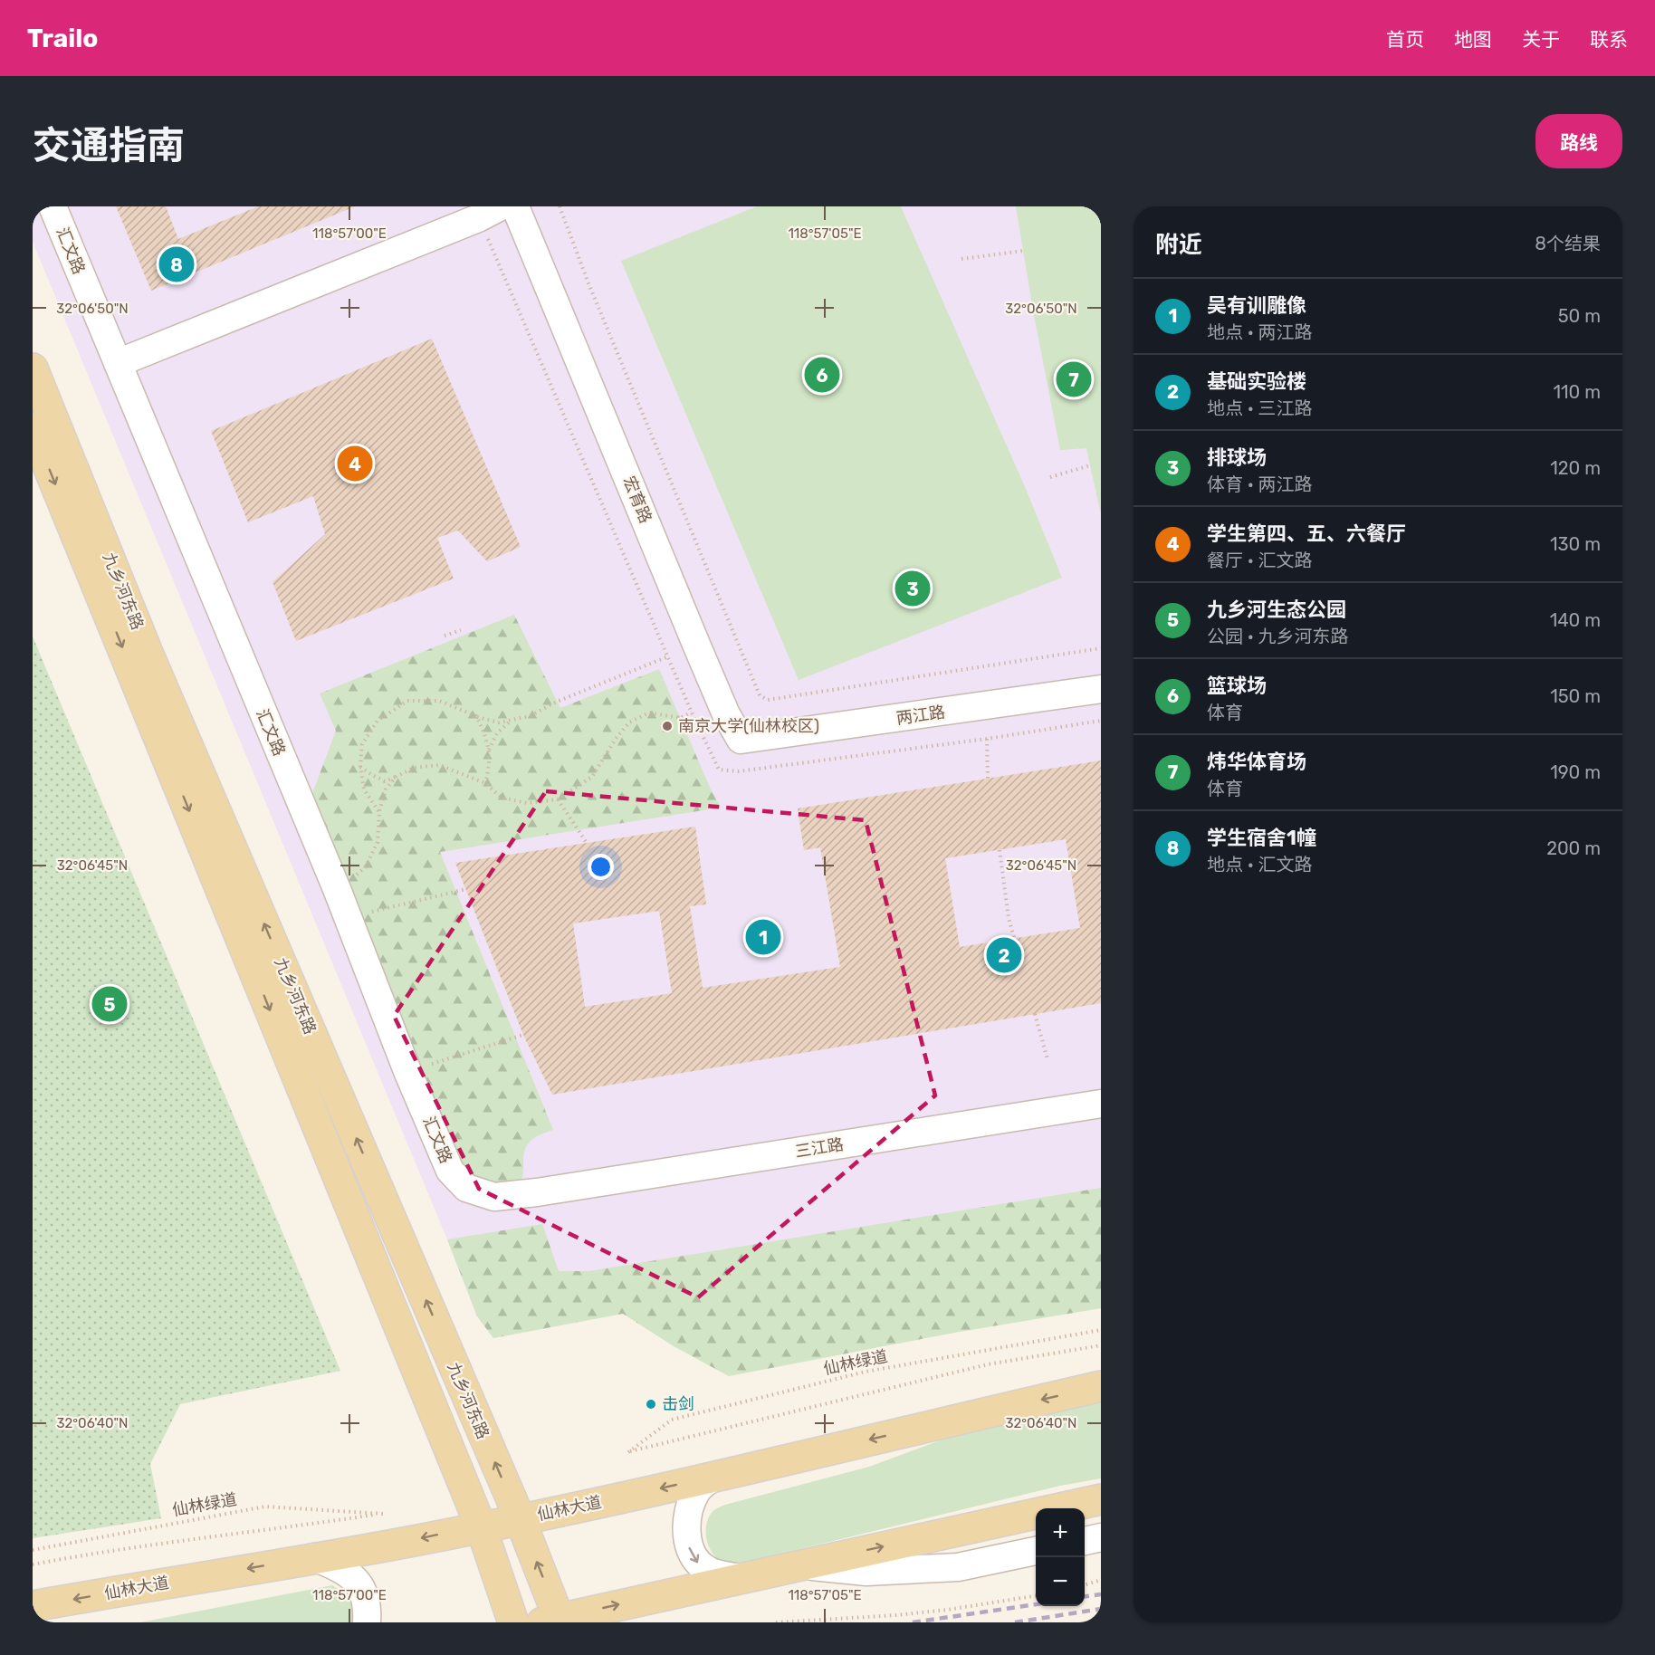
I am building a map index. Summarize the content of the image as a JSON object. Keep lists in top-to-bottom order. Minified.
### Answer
{"streets":{"main road":["九乡河东路","仙林大道"],"street":["汇文路","宏育路","两江路","三江路"],"path":["仙林绿道"]},"crossings":[["汇文路","三江路"],["宏育路","两江路"],["九乡河东路","仙林大道"]],"places":["南京大学(仙林校区)","击剑"],"page":{"header":"Trailo","nav":["首页","地图","关于","联系"],"title":"交通指南","buttons":"路线","heading":["附近","8个结果"],"pins":["8","6","7","4","3","1","2","5"],"list":[{"mark":"1","name":"吴有训雕像","note":"地点 · 两江路","value":"50 m"},{"mark":"2","name":"基础实验楼","note":"地点 · 三江路","value":"110 m"},{"mark":"3","name":"排球场","note":"体育 · 两江路","value":"120 m"},{"mark":"4","name":"学生第四、五、六餐厅","note":"餐厅 · 汇文路","value":"130 m"},{"mark":"5","name":"九乡河生态公园","note":"公园 · 九乡河东路","value":"140 m"},{"mark":"6","name":"篮球场","note":"体育","value":"150 m"},{"mark":"7","name":"炜华体育场","note":"体育","value":"190 m"},{"mark":"8","name":"学生宿舍1幢","note":"地点 · 汇文路","value":"200 m"}],"map_buttons":["+","−"]},"coordinates":["118°57'00\"E","118°57'05\"E","32°06'50\"N","32°06'45\"N","32°06'40\"N"]}
